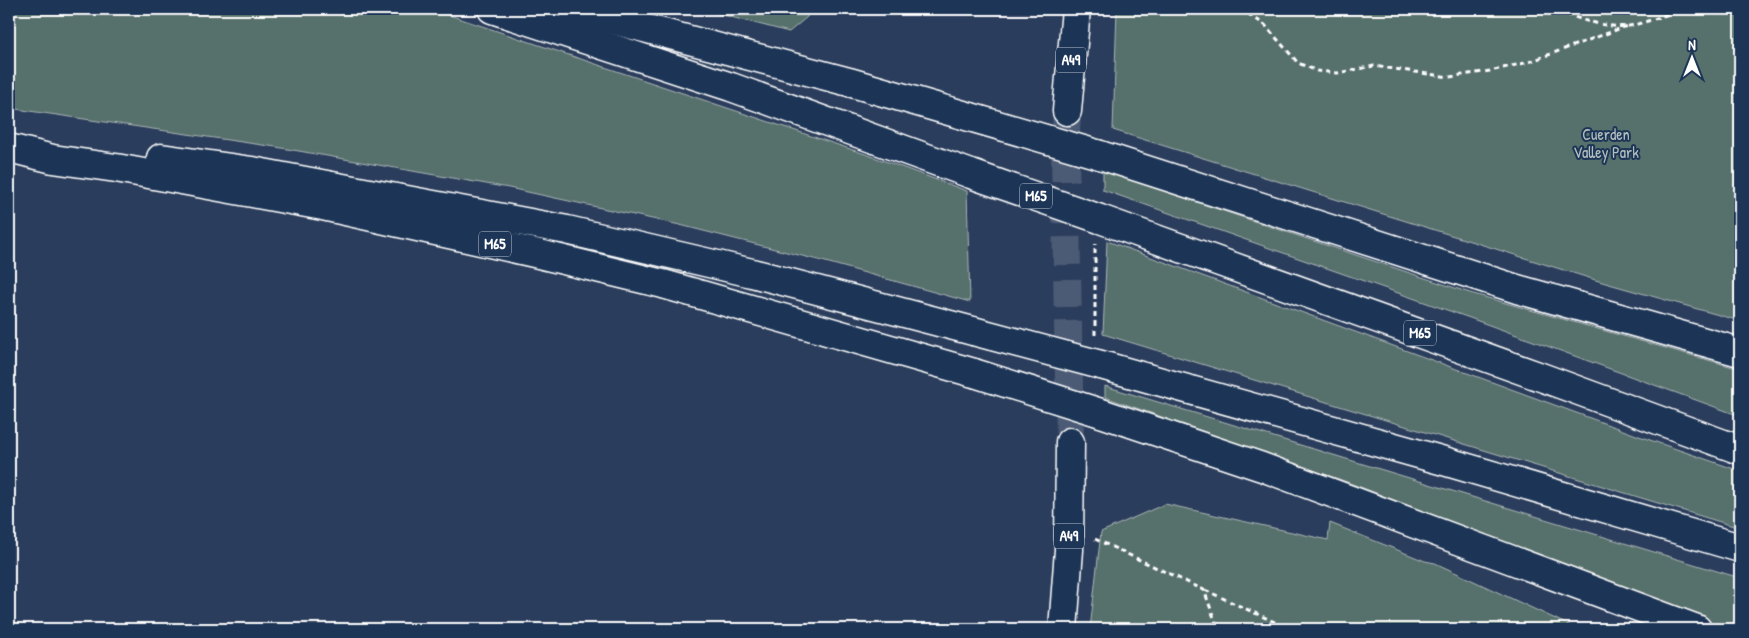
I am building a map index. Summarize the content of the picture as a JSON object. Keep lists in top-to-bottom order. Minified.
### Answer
{"streets":{"main road":["A49","M65"]},"parks":["Cuerden Valley Park"],"north":"top"}
